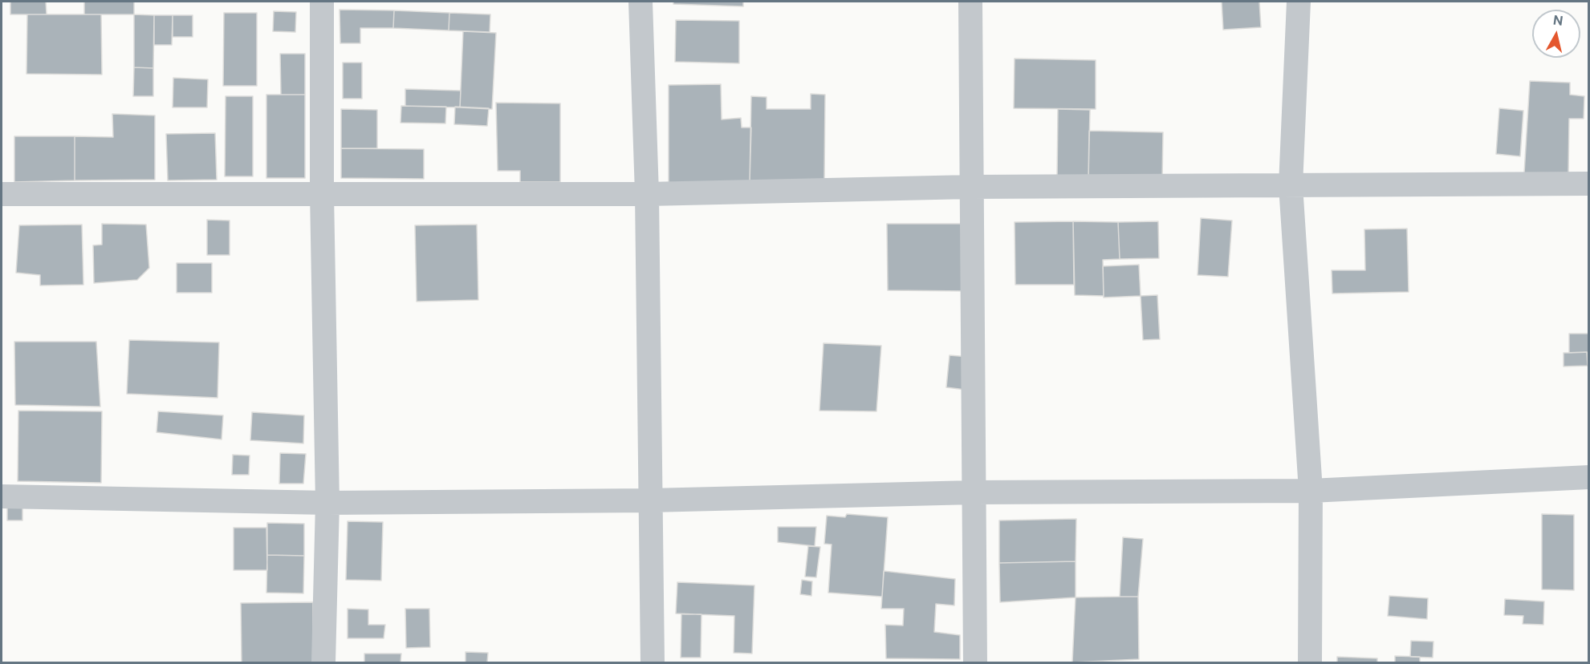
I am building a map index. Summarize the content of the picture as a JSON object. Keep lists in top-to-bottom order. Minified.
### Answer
{"north":"top"}
